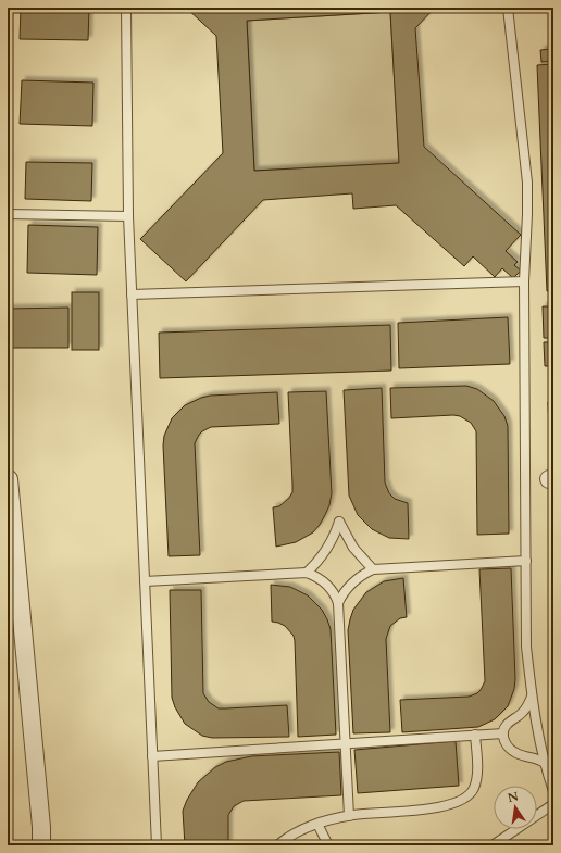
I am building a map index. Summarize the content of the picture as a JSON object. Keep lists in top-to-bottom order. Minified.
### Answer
{"north":"top"}
